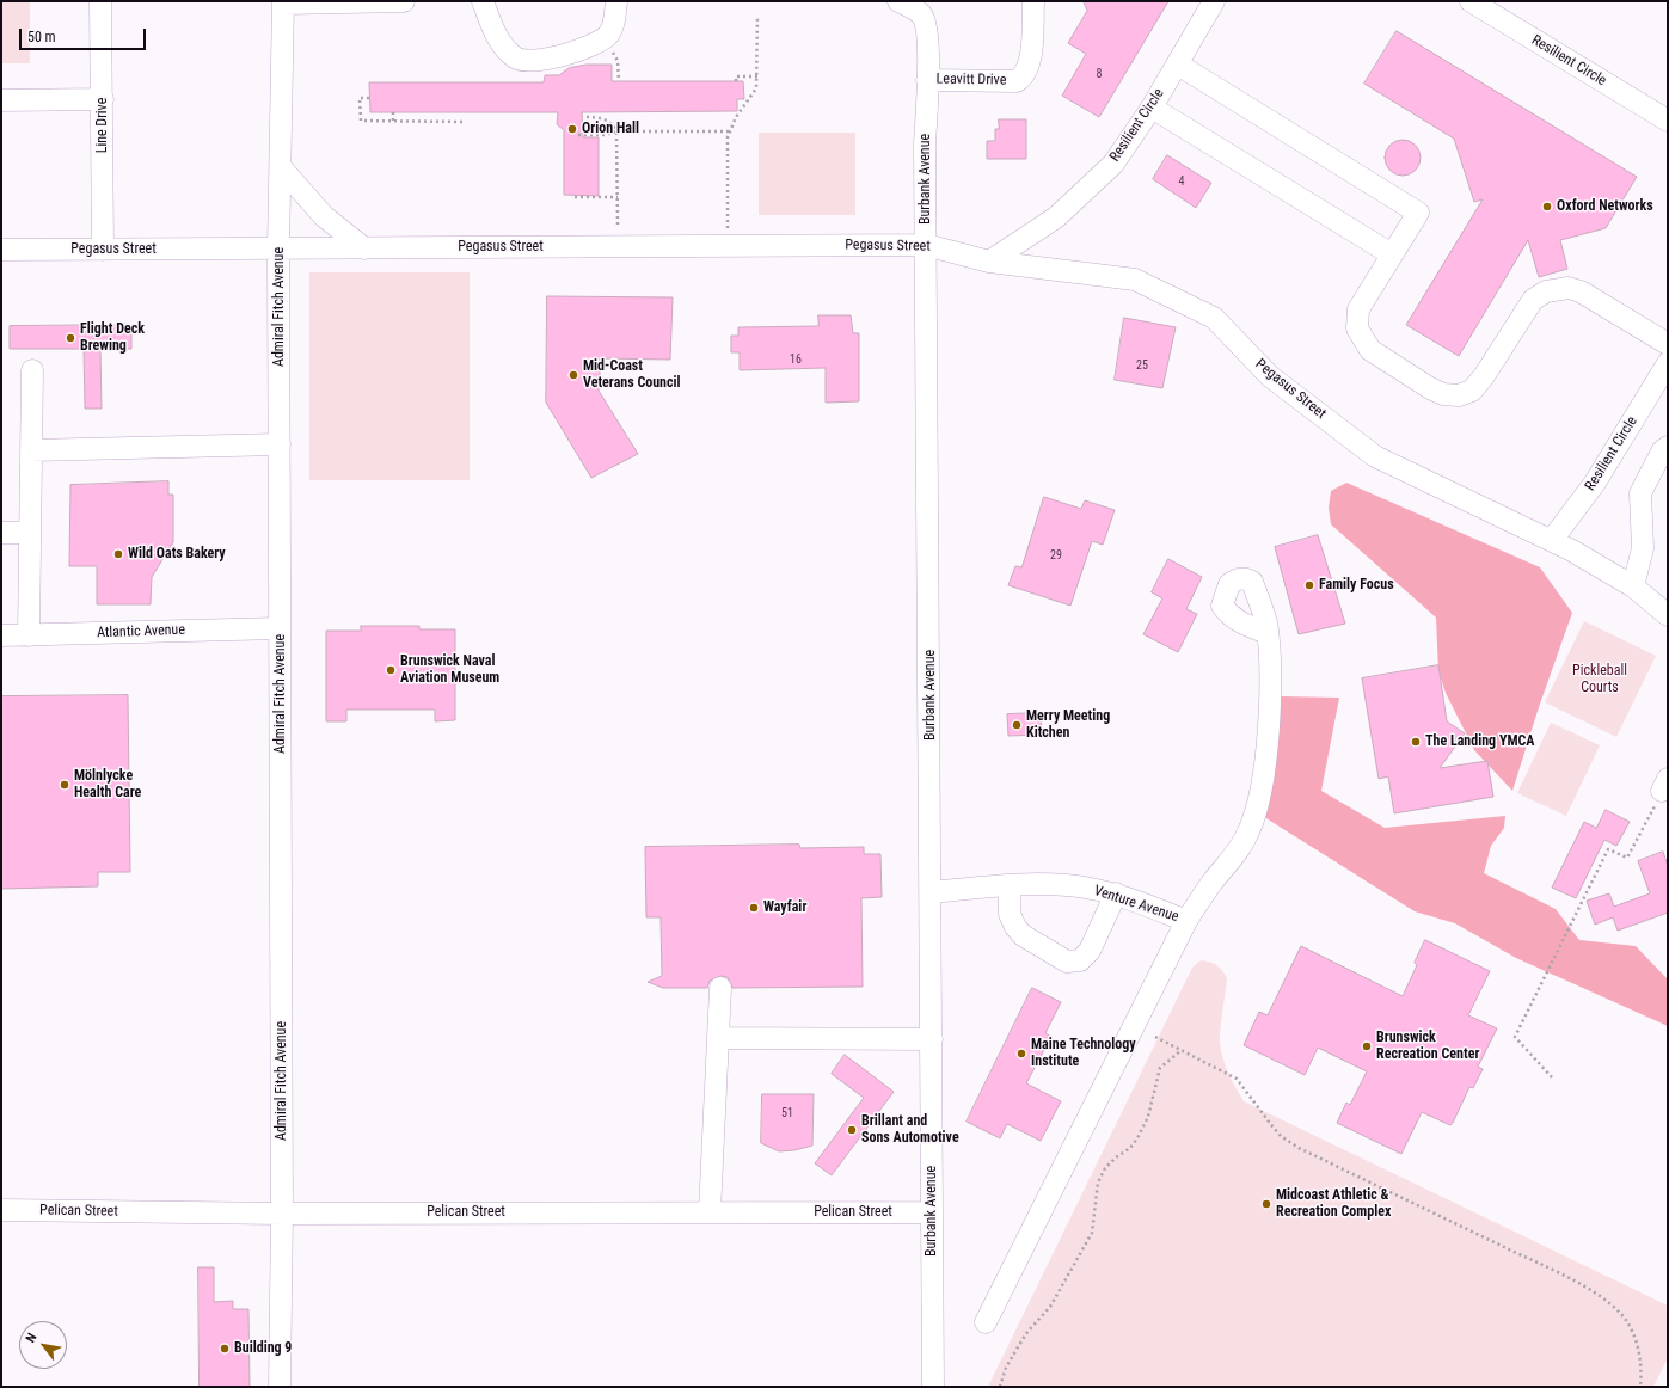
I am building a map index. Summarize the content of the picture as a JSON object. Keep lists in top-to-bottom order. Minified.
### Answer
{"streets":{"street":["Resilient Circle","Leavitt Drive","Line Drive","Burbank Avenue","Pegasus Street","Admiral Fitch Avenue","Atlantic Avenue","Venture Avenue","Pelican Street"]},"crossings":[["Resilient Circle","Pegasus Street"],["Leavitt Drive","Burbank Avenue"],["Line Drive","Pegasus Street"],["Burbank Avenue","Pegasus Street"],["Burbank Avenue","Venture Avenue"],["Burbank Avenue","Pelican Street"],["Pegasus Street","Admiral Fitch Avenue"],["Admiral Fitch Avenue","Atlantic Avenue"],["Admiral Fitch Avenue","Pelican Street"]],"parks":["Pickleball Courts"],"places":["Orion Hall","Oxford Networks","Flight Deck Brewing","Mid-Coast Veterans Council","Wild Oats Bakery","Family Focus","Brunswick Naval Aviation Museum","Merry Meeting Kitchen","The Landing YMCA","Mölnlycke Health Care","Wayfair","Brunswick Recreation Center","Maine Technology Institute","Brillant and Sons Automotive","Midcoast Athletic & Recreation Complex","Building 9"],"house_numbers":["8","4","16","25","29","51"],"scale_bar":"50 m","north":"top left"}
